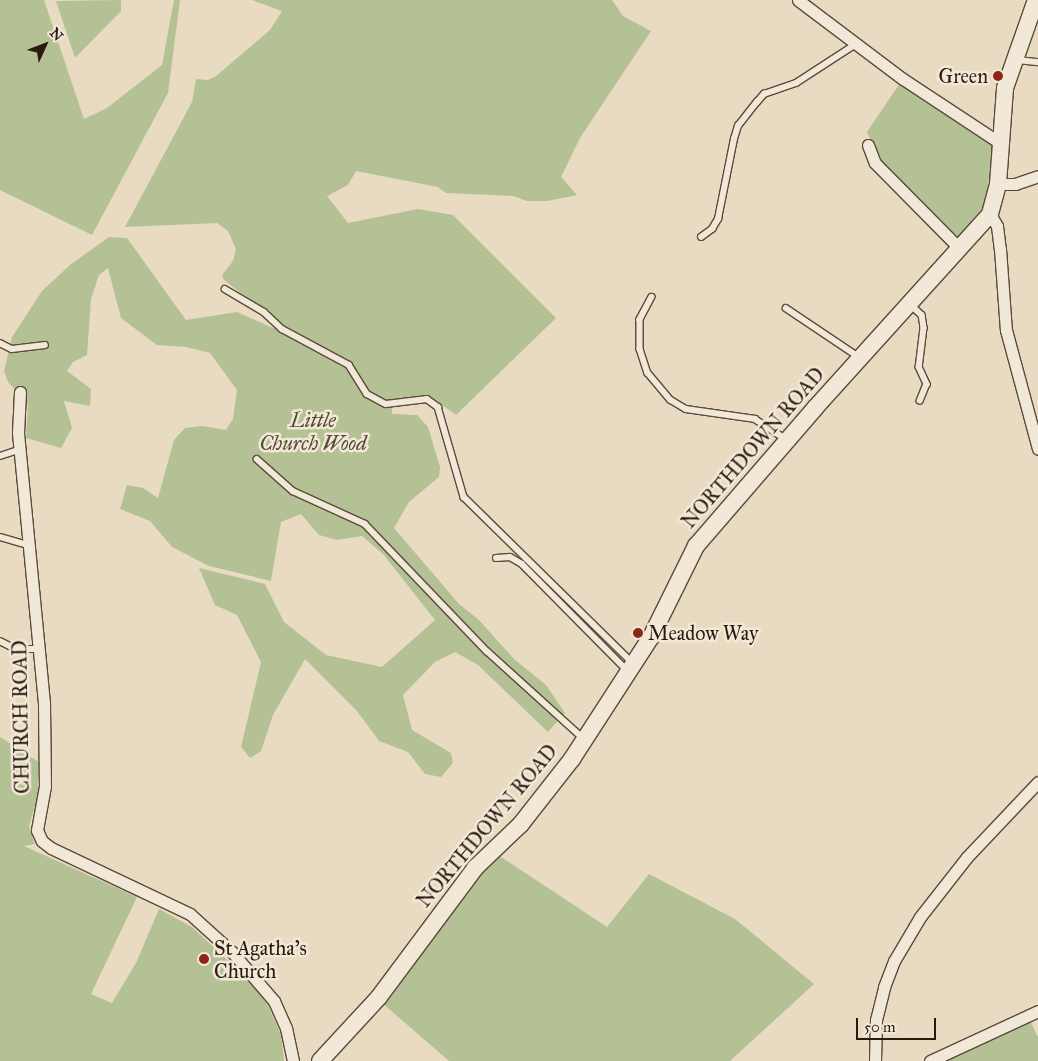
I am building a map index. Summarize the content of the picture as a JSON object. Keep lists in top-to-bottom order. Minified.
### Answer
{"streets":{"street":["NORTHDOWN ROAD","CHURCH ROAD"]},"parks":["Little Church Wood"],"places":["Green","Meadow Way","St Agatha's Church"],"scale_bar":"50 m","north":"top right"}
